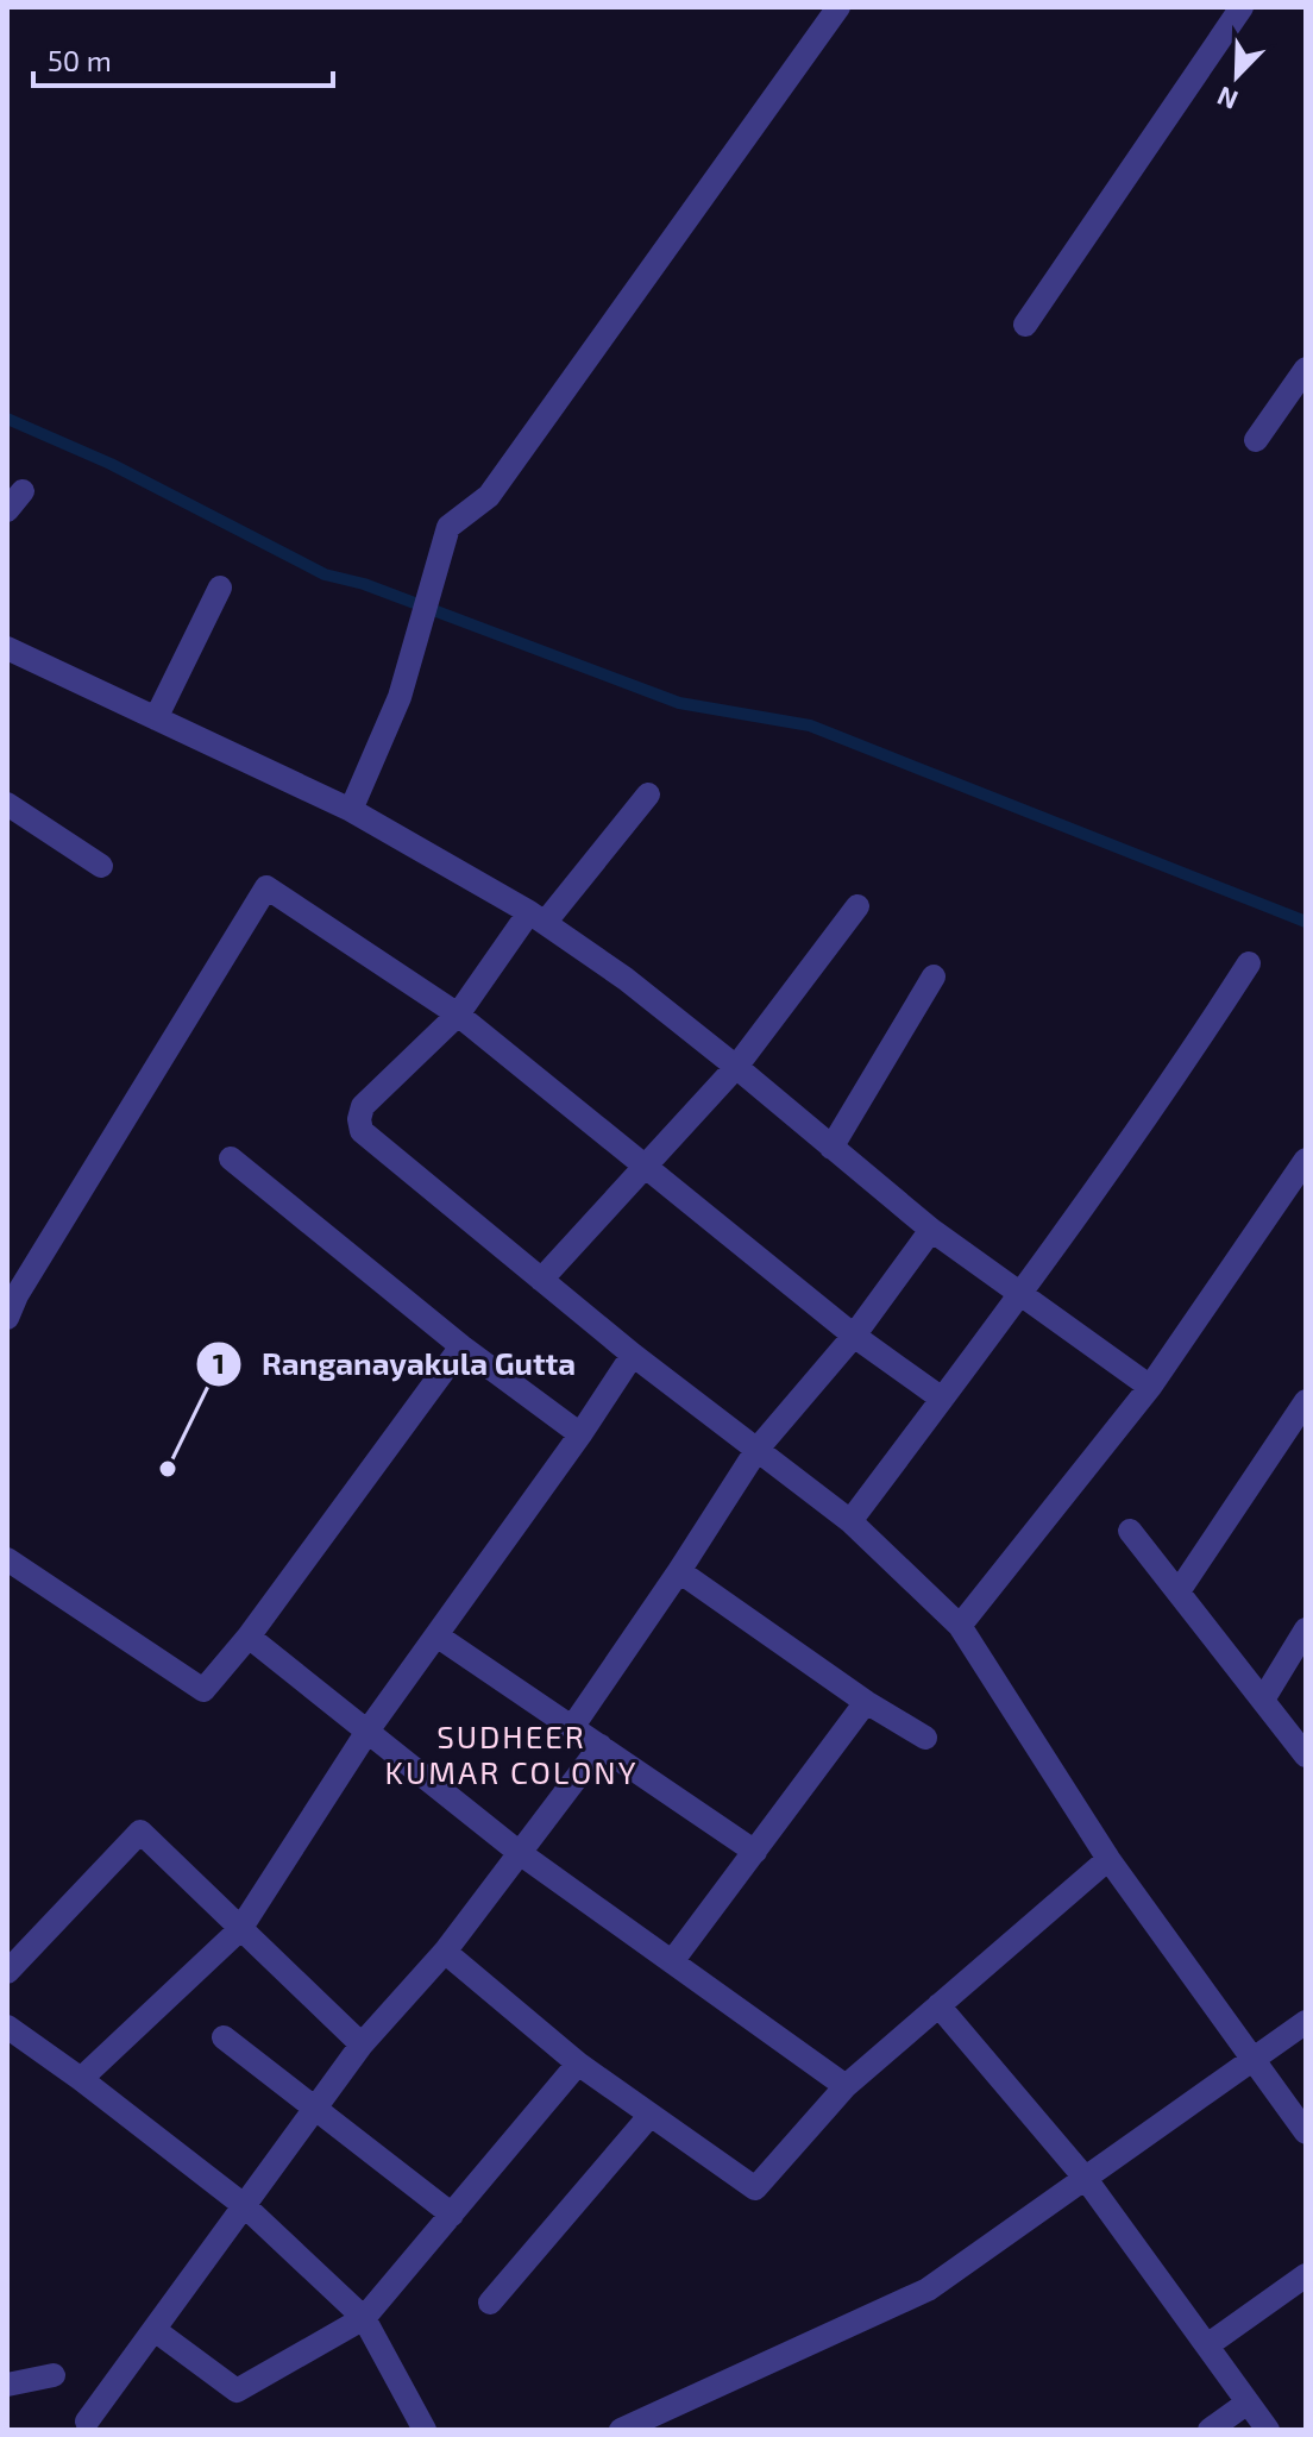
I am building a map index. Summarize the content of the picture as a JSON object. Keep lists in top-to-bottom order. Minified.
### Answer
{"districts":["SUDHEER KUMAR COLONY"],"places":["Ranganayakula Gutta"],"scale_bar":"50 m","north":"bottom left"}
